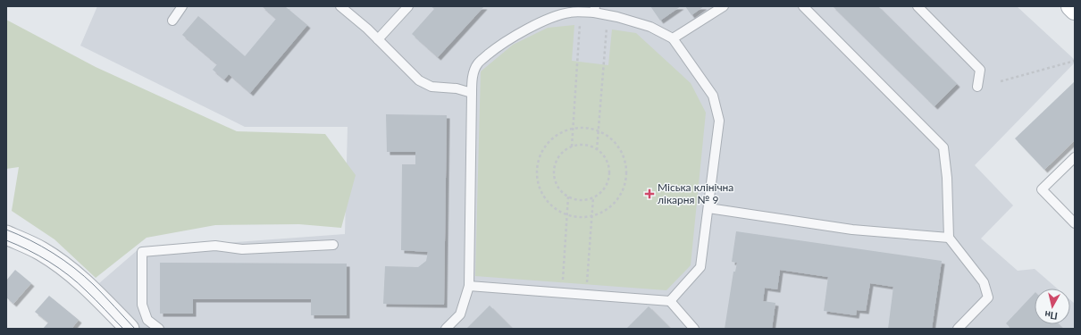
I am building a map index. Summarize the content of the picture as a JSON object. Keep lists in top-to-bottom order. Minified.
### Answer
{"places":{"health":["Міська клінічна лікарня № 9"]},"north":"bottom"}
